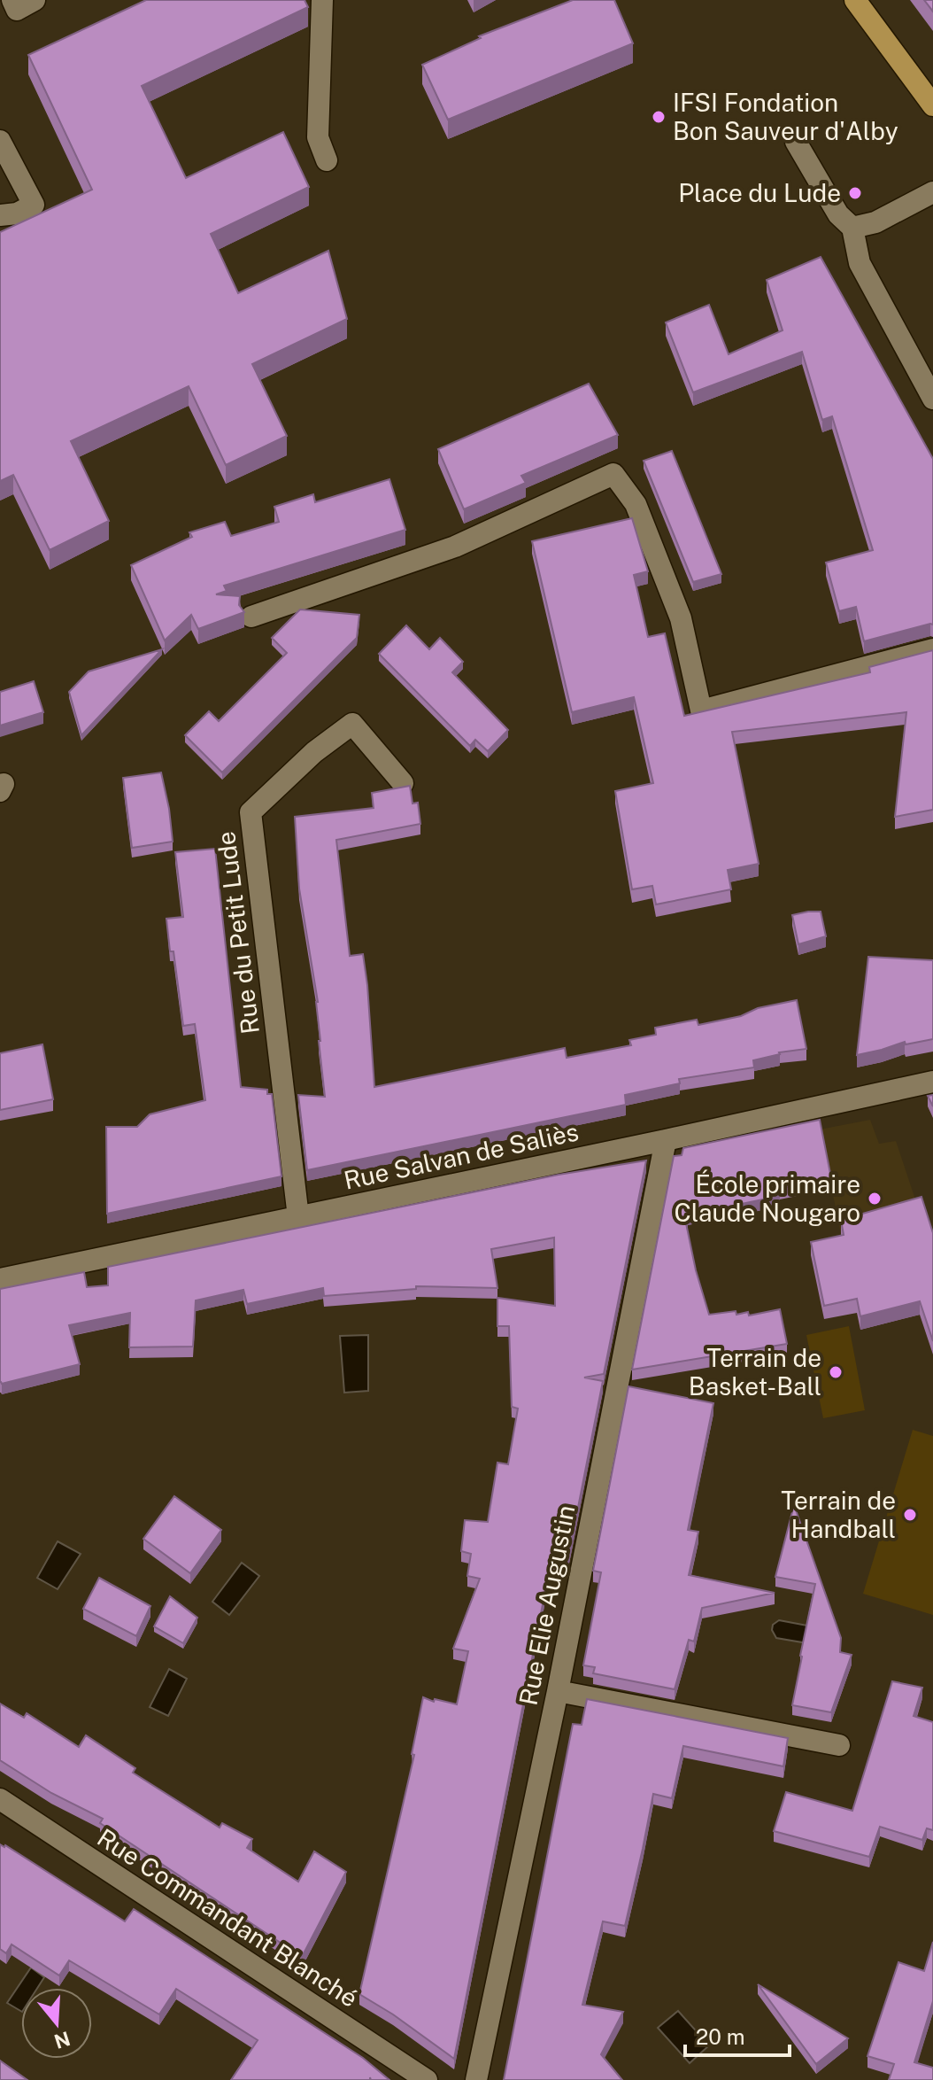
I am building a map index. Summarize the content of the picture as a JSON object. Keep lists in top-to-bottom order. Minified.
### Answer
{"streets":{"street":["Rue du Petit Lude","Rue Salvan de Saliès","Rue Elie Augustin","Rue Commandant Blanché"]},"crossings":[["Rue du Petit Lude","Rue Salvan de Saliès"],["Rue Salvan de Saliès","Rue Elie Augustin"]],"places":["IFSI Fondation Bon Sauveur d'Alby","Place du Lude","École primaire Claude Nougaro","Terrain de Basket-Ball","Terrain de Handball"],"scale_bar":"20 m","north":"bottom"}
